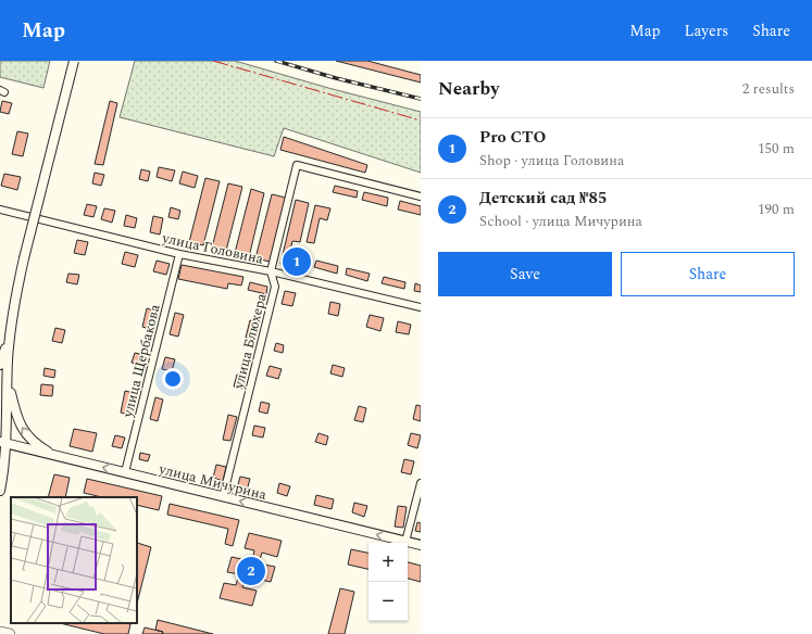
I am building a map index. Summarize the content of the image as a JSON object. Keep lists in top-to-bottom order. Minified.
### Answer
{"streets":{"street":["улица Головина","улица Блюхера","улица Щербакова","улица Мичурина"]},"crossings":[["улица Головина","улица Блюхера"],["улица Головина","улица Щербакова"],["улица Блюхера","улица Мичурина"],["улица Щербакова","улица Мичурина"]],"one_way":["улица Мичурина"],"page":{"header":"Map","nav":["Map","Layers","Share"],"heading":["Nearby","2 results"],"list":[{"mark":"1","name":"Pro СТО","note":"Shop · улица Головина","value":"150 m"},{"mark":"2","name":"Детский сад №85","note":"School · улица Мичурина","value":"190 m"}],"buttons":["Save","Share"],"pins":["1","2"],"map_buttons":["+","−"]}}
